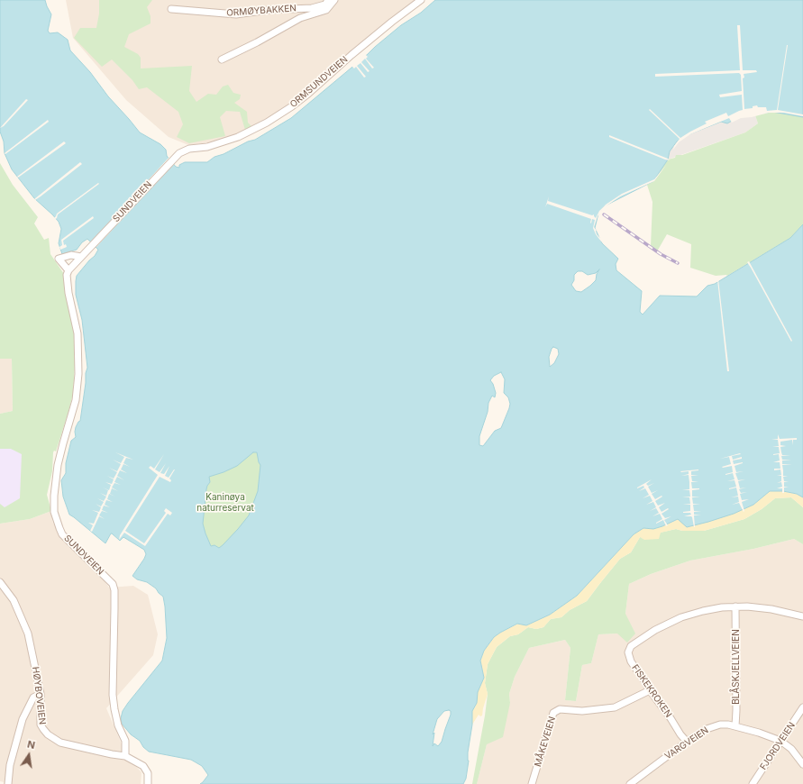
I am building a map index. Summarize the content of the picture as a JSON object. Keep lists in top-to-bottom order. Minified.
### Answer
{"streets":{"street":["ORMØYBAKKEN","ORMSUNDVEIEN","SUNDVEIEN","BLÅSKJELLVEIEN","FISKEKROKEN","HØYBOVEIEN","MÅKEVEIEN","VARGVEIEN","FJORDVEIEN"]},"crossings":[["ORMSUNDVEIEN","SUNDVEIEN"],["SUNDVEIEN","HØYBOVEIEN"],["BLÅSKJELLVEIEN","FISKEKROKEN"],["BLÅSKJELLVEIEN","VARGVEIEN"],["FISKEKROKEN","MÅKEVEIEN"],["FISKEKROKEN","VARGVEIEN"],["VARGVEIEN","FJORDVEIEN"]],"parks":["Kaninøya naturreservat"],"north":"top"}
